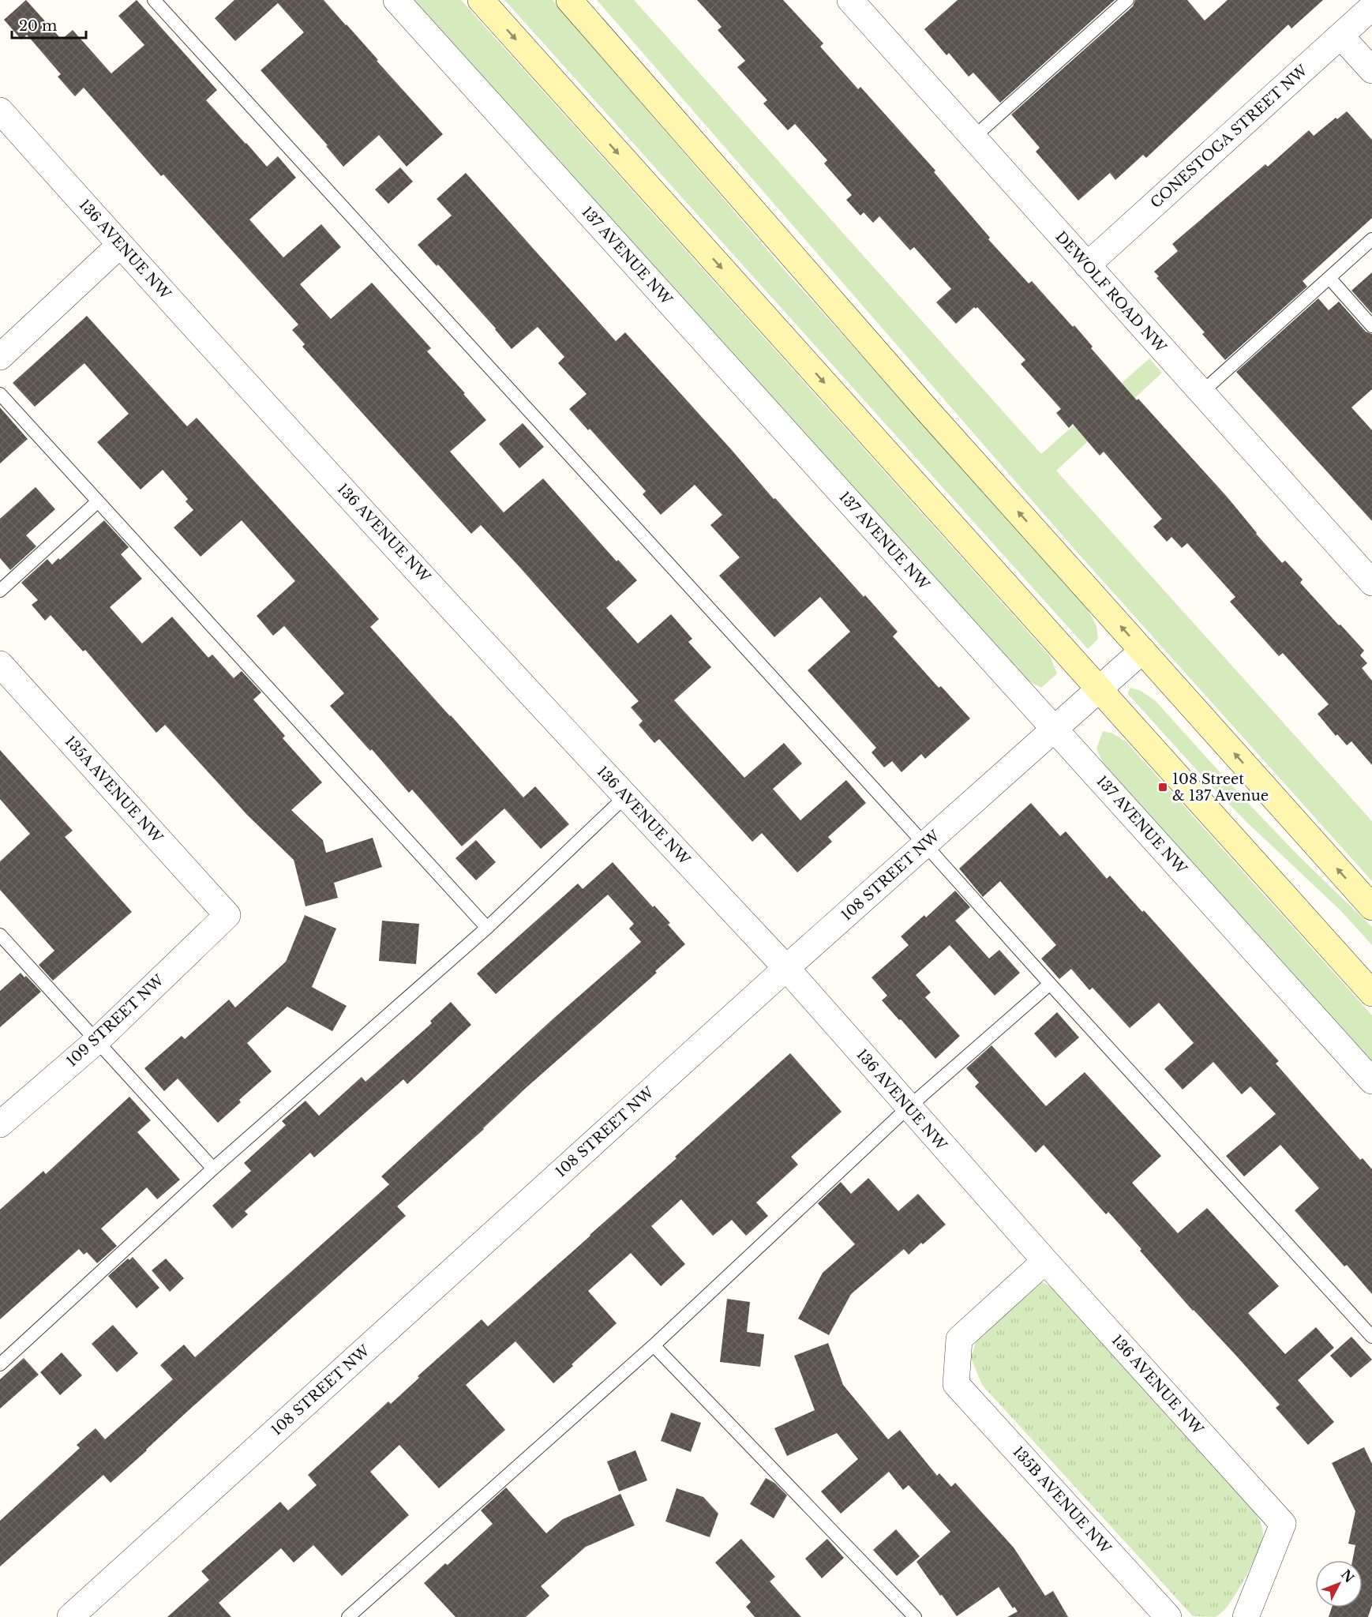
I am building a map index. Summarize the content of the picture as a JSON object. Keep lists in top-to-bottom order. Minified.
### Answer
{"streets":{"street":["CONESTOGA STREET NW","136 AVENUE NW","137 AVENUE NW","DEWOLF ROAD NW","135A AVENUE NW","108 STREET NW","109 STREET NW","135B AVENUE NW"]},"crossings":[["CONESTOGA STREET NW","DEWOLF ROAD NW"],["136 AVENUE NW","108 STREET NW"],["136 AVENUE NW","135B AVENUE NW"],["137 AVENUE NW","108 STREET NW"],["135A AVENUE NW","109 STREET NW"]],"places":{"transit":["108 Street & 137 Avenue"]},"scale_bar":"20 m","north":"top right"}
